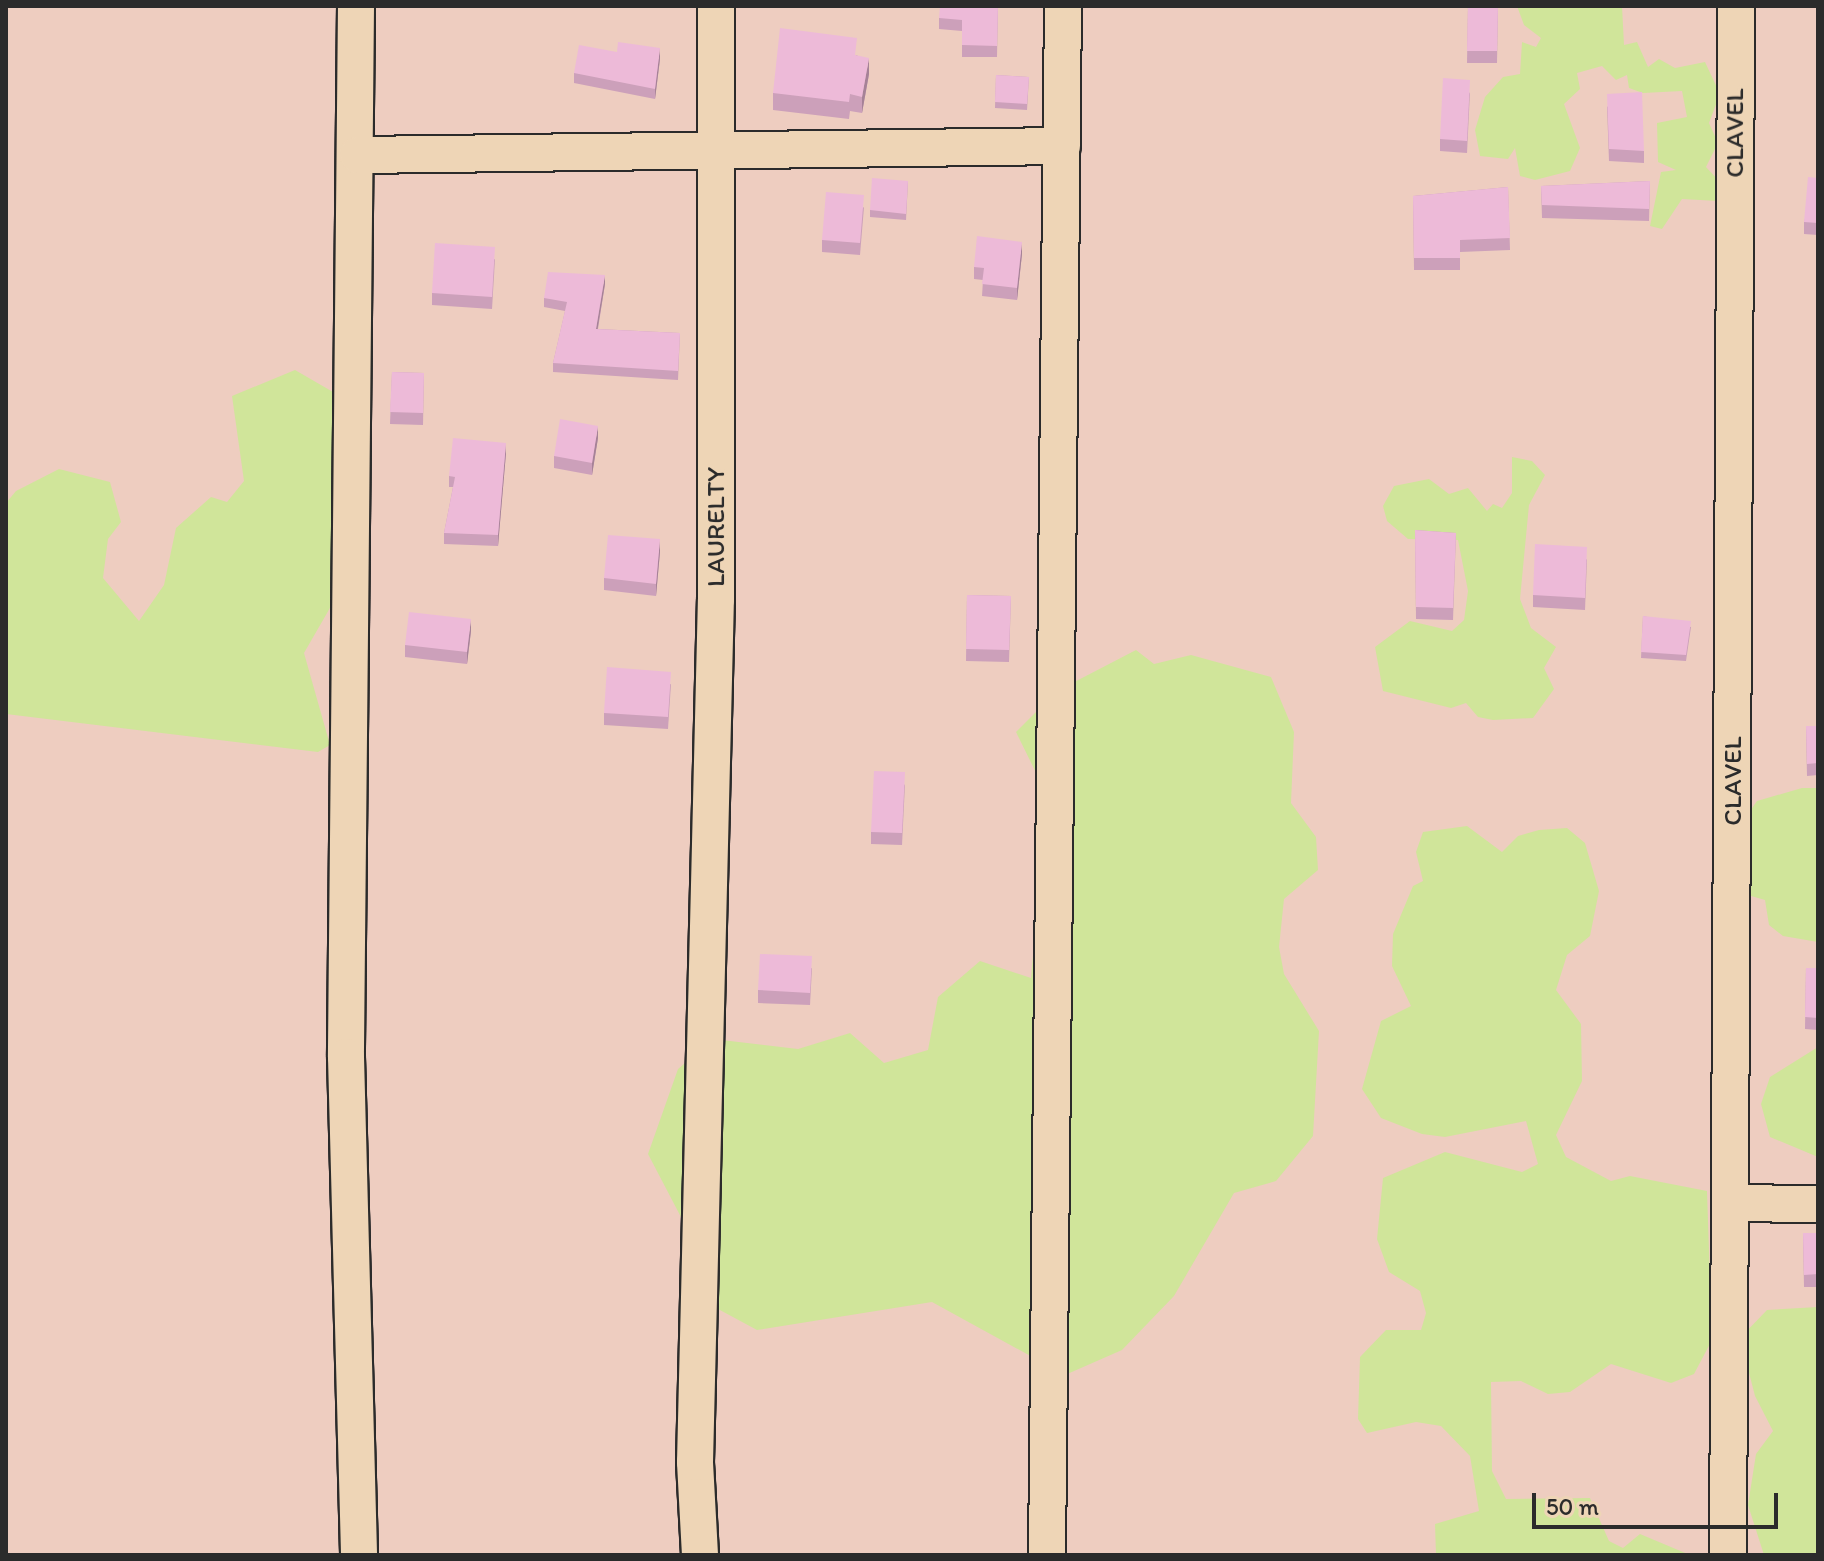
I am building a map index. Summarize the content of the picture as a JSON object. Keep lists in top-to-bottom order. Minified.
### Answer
{"streets":{"street":["CLAVEL","LAURELTY"]},"scale_bar":"50 m"}
